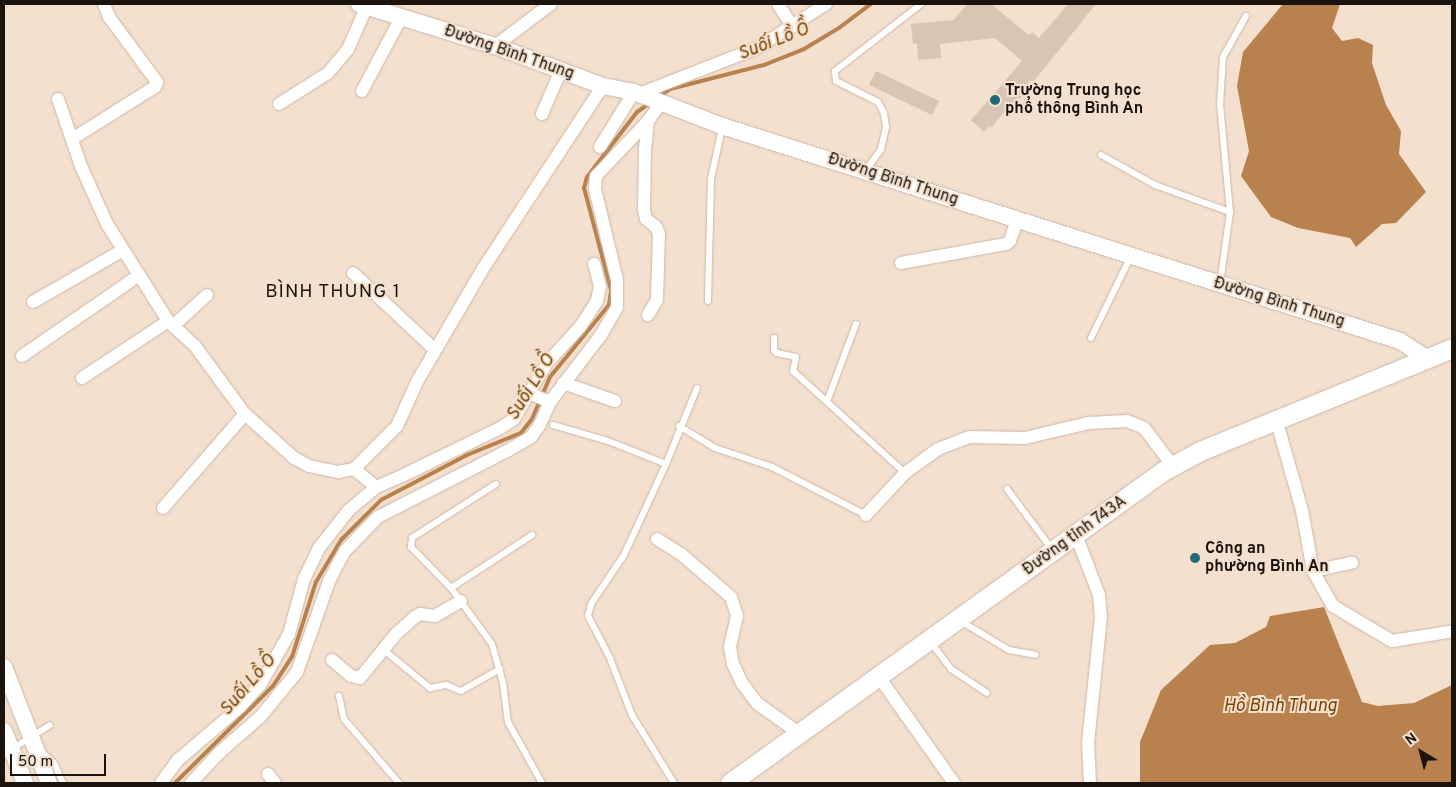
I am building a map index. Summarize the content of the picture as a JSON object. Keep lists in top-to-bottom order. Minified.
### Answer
{"streets":{"main road":["Đường tỉnh 743A"],"street":["Đường Bình Thung"]},"crossings":[["Đường Bình Thung","Đường tỉnh 743A"]],"districts":["BÌNH THUNG 1"],"water":["Suối Lồ Ồ","Hồ Bình Thung"],"places":["Trường Trung học phổ thông Bình An","Công an phường Bình An"],"scale_bar":"50 m","north":"top left"}
